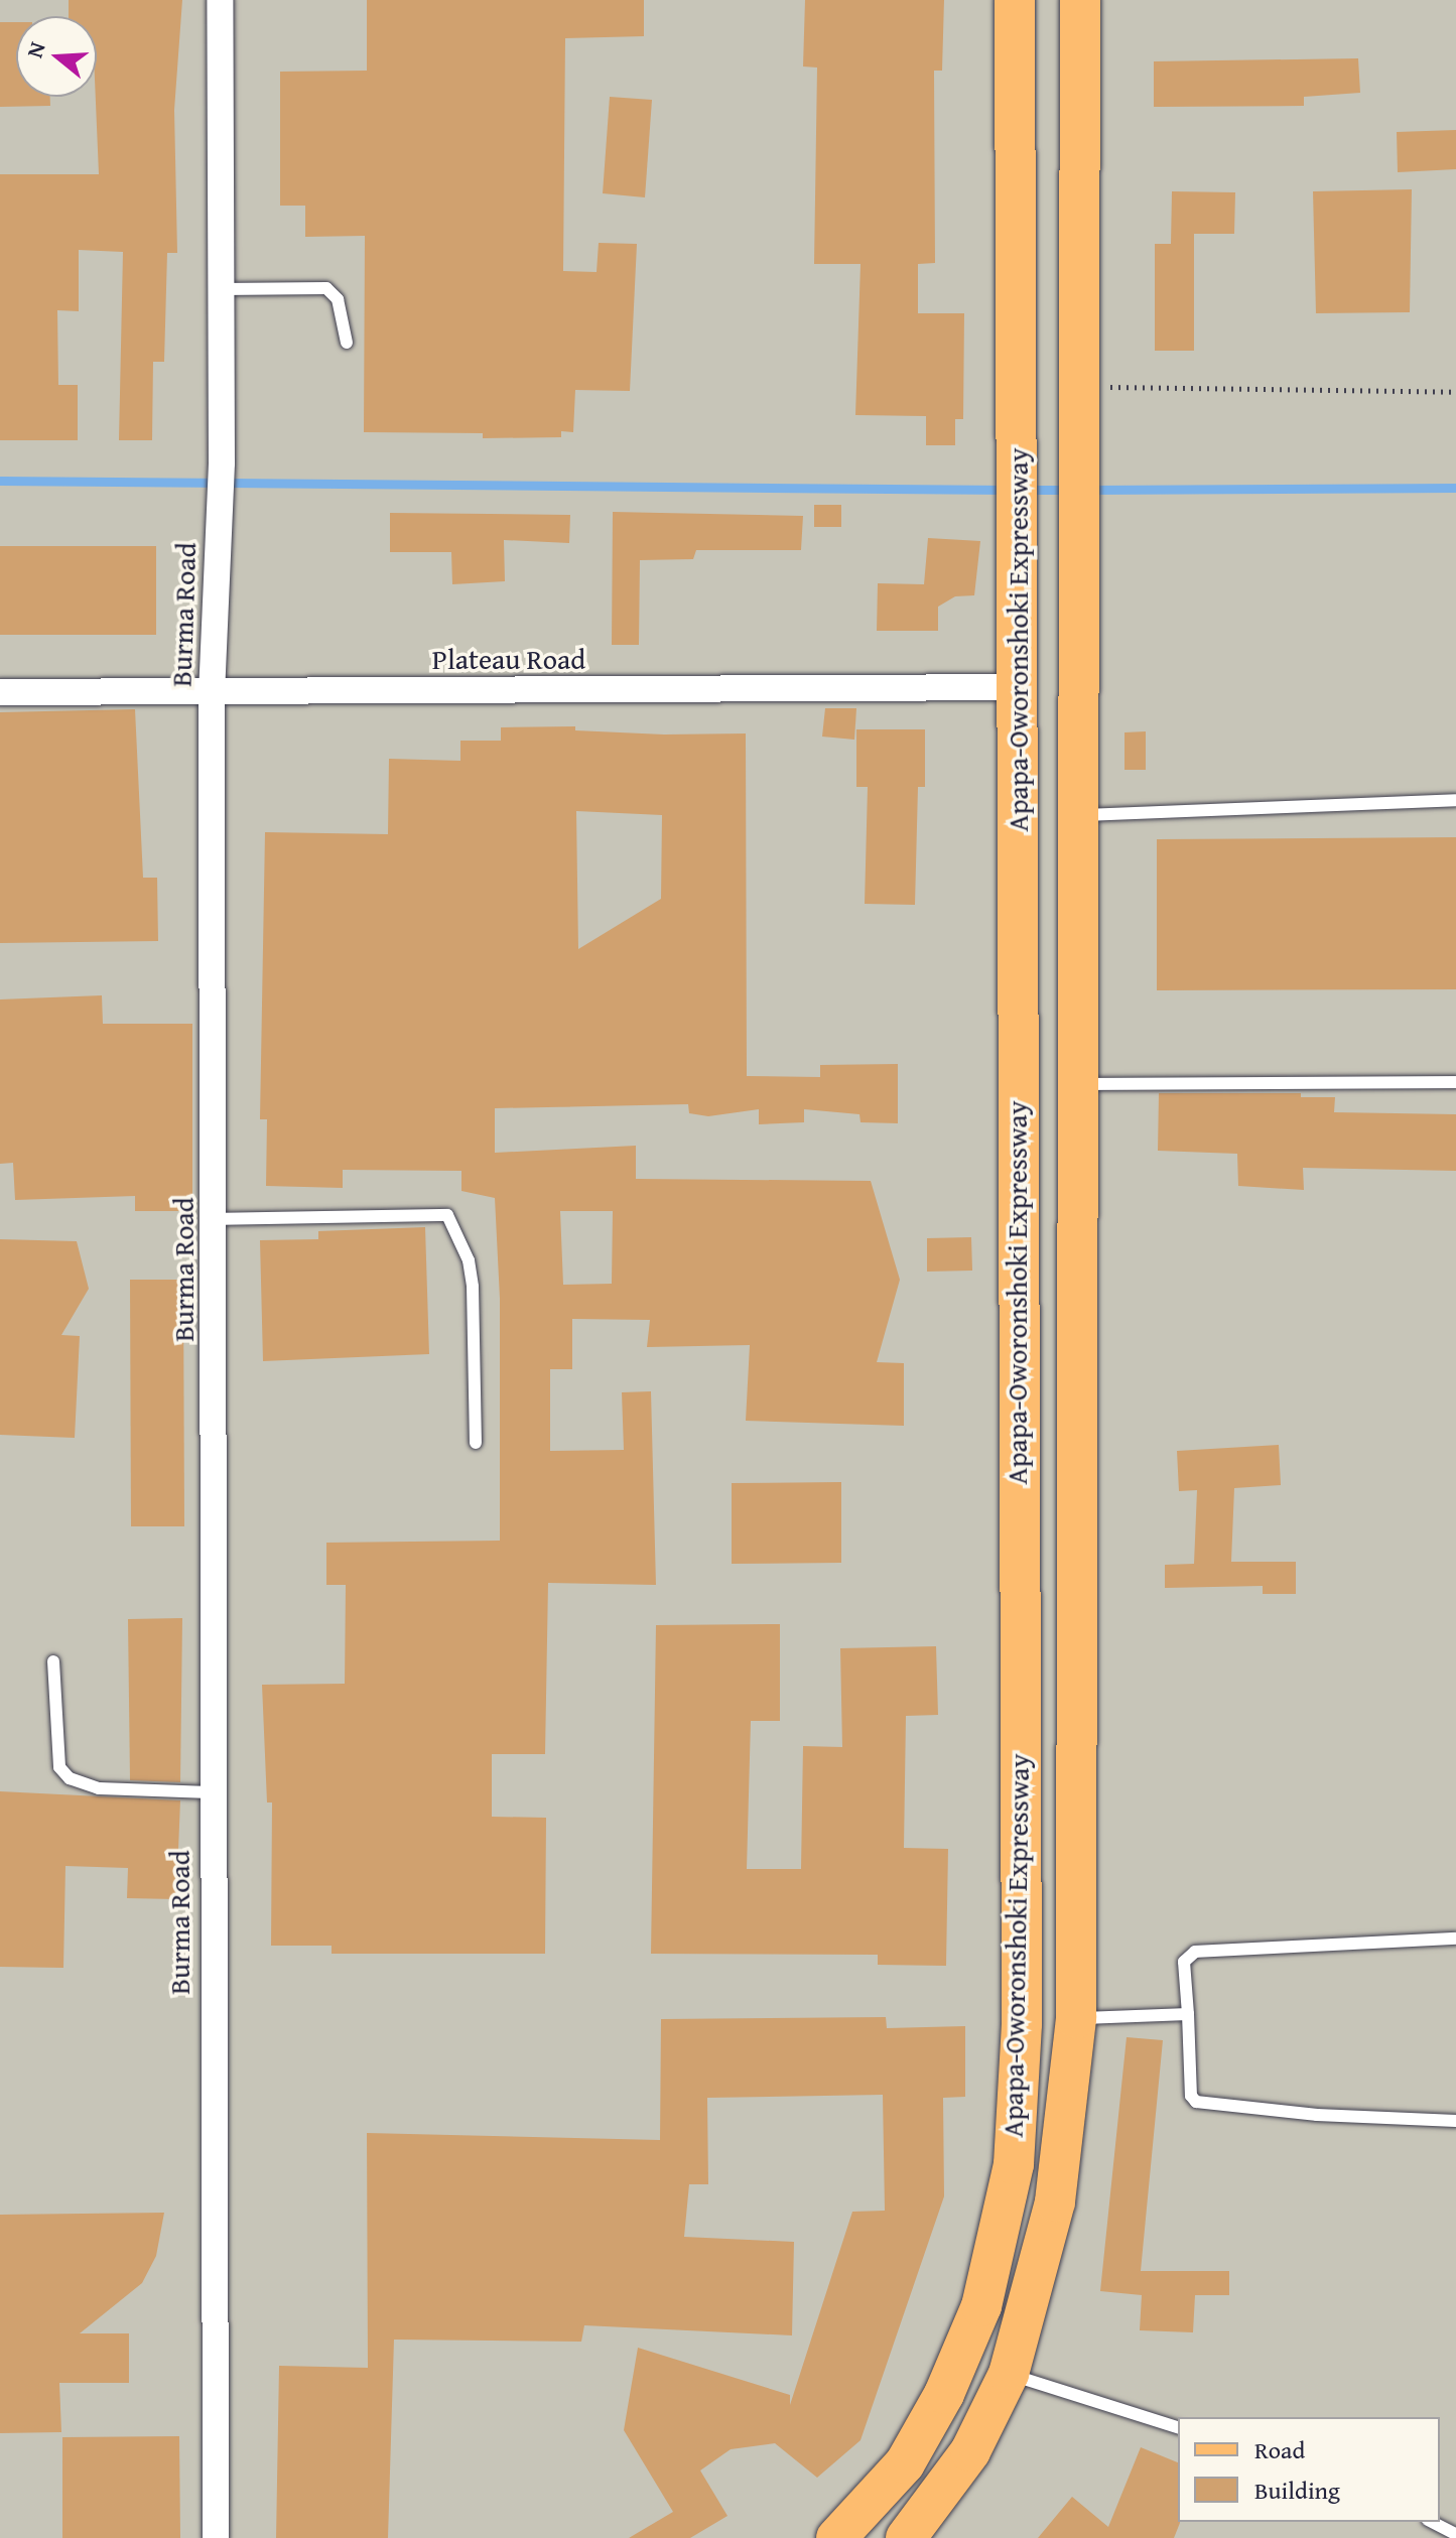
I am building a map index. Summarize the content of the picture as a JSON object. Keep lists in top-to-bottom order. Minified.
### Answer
{"streets":{"main road":["Apapa-Oworonshoki Expressway"],"street":["Burma Road","Plateau Road"]},"crossings":[["Burma Road","Plateau Road"],["Apapa-Oworonshoki Expressway","Plateau Road"]],"legend":["Road","Building"],"north":"left"}
